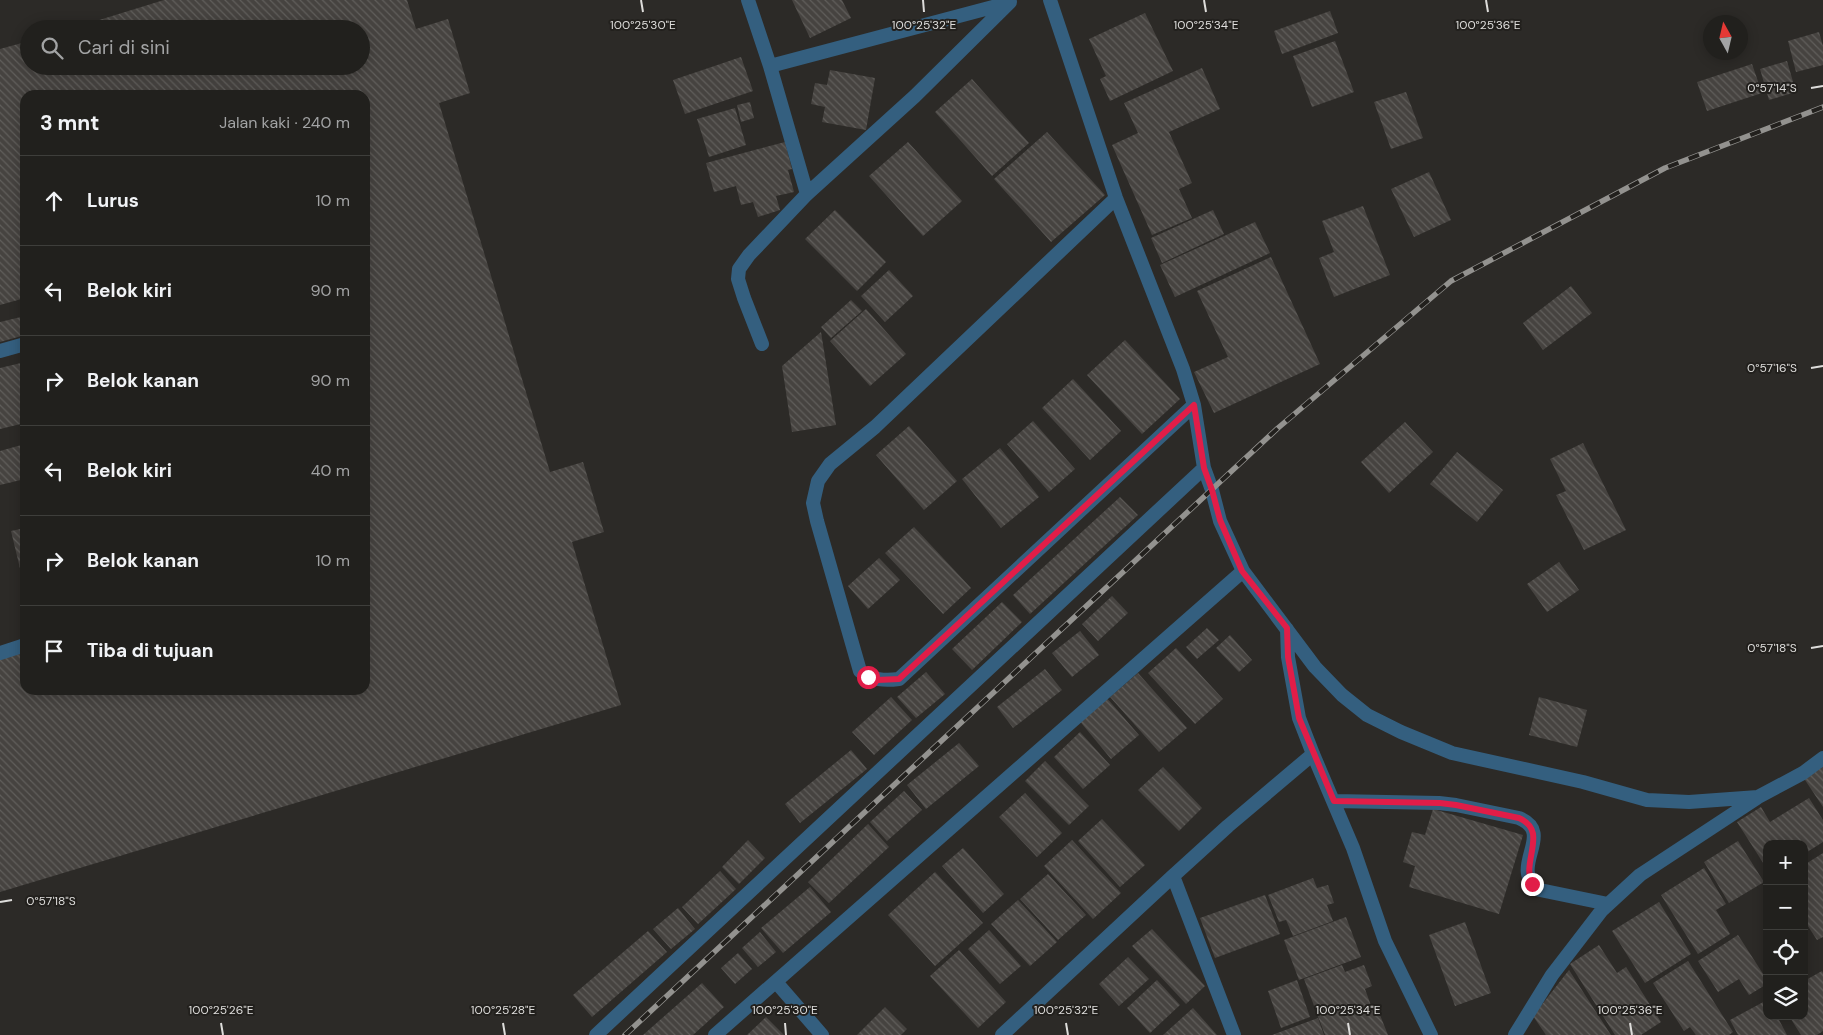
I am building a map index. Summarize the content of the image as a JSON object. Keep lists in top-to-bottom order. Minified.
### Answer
{"north":"top","page":{"search":"Cari di sini","heading":["3 mnt","Jalan kaki · 240 m"],"list":[["Lurus","10 m"],["Belok kiri","90 m"],["Belok kanan","90 m"],["Belok kiri","40 m"],["Belok kanan","10 m"],"Tiba di tujuan"],"map_buttons":["+","−"]},"coordinates":["100°25'30\"E","100°25'32\"E","100°25'34\"E","100°25'36\"E","0°57'14\"S","0°57'16\"S","0°57'18\"S","100°25'26\"E","100°25'28\"E"]}
